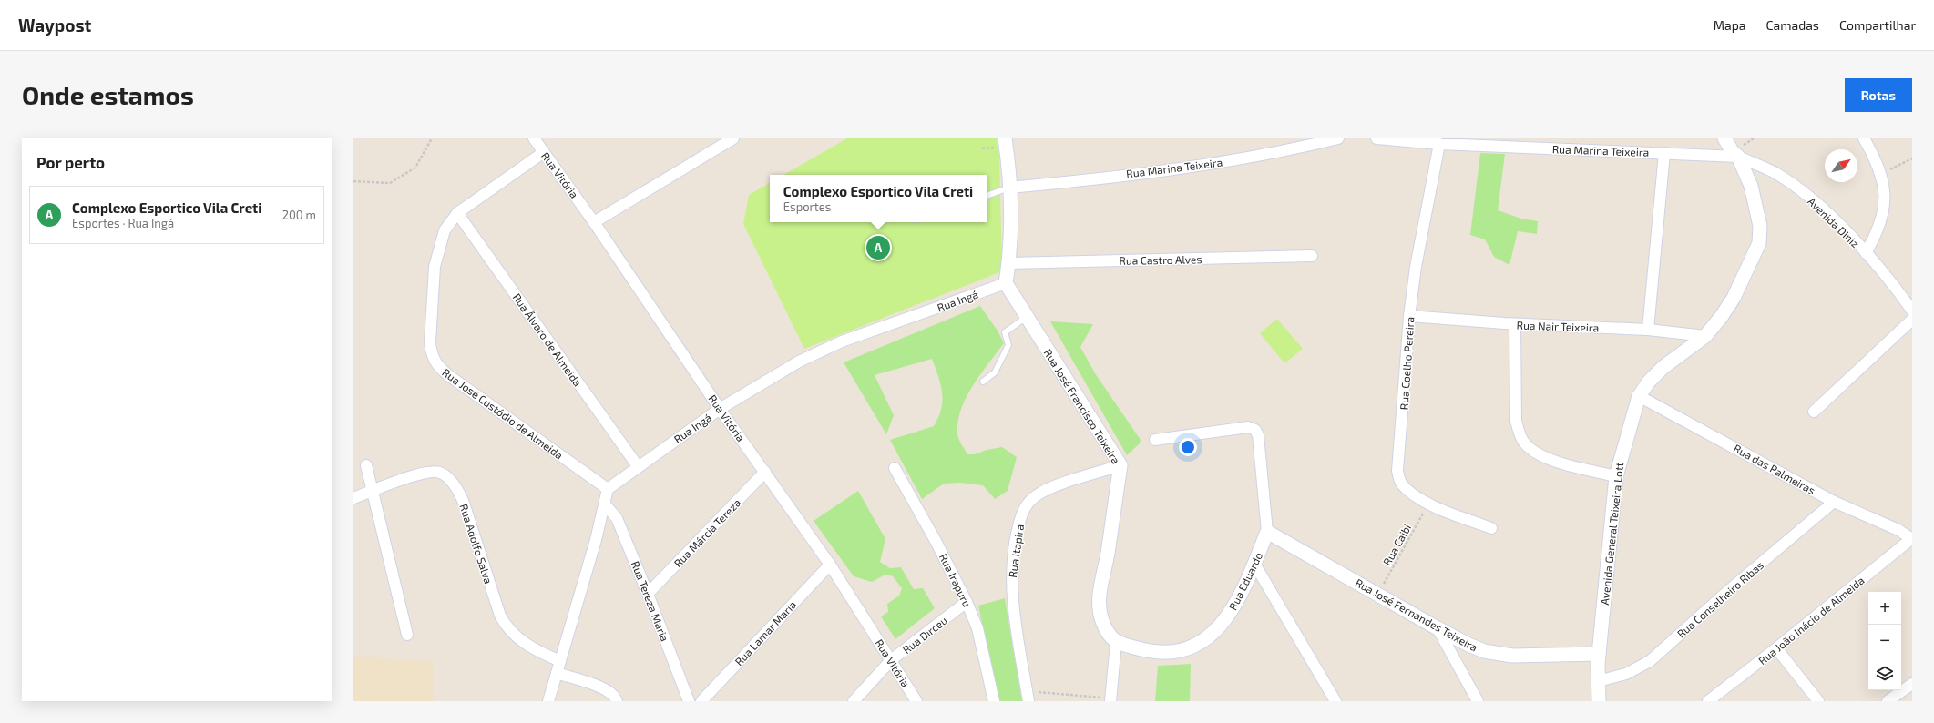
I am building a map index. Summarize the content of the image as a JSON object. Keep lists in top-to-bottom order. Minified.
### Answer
{"streets":{"street":["Rua Marina Teixeira","Rua Vitória","Avenida Diniz","Rua Castro Alves","Rua Ingá","Rua Nair Teixeira","Rua Álvaro de Almeida","Rua Coelho Pereira","Rua José Francisco Teixeira","Rua José Custódio de Almeida","Rua das Palmeiras","Rua Márcia Tereza","Avenida General Teixeira Lott","Rua Adolfo Salva","Rua Itapira","Rua Irapuru","Rua Eduardo","Rua Conselheiro Ribas","Rua Tereza Maria","Rua José Fernandes Teixeira","Rua João Inácio de Almeida","Rua Lamar Maria","Rua Dirceu"],"path":["Rua Caibi"]},"crossings":[["Rua Marina Teixeira","Avenida Diniz"],["Rua Marina Teixeira","Rua Coelho Pereira"],["Rua Marina Teixeira","Avenida General Teixeira Lott"],["Rua Vitória","Rua Ingá"],["Rua Vitória","Rua José Custódio de Almeida"],["Rua Vitória","Rua Márcia Tereza"],["Rua Vitória","Rua Lamar Maria"],["Rua Vitória","Rua Dirceu"],["Avenida Diniz","Avenida General Teixeira Lott"],["Rua Ingá","Rua Álvaro de Almeida"],["Rua Ingá","Rua José Francisco Teixeira"],["Rua Ingá","Rua José Custódio de Almeida"],["Rua Nair Teixeira","Rua Coelho Pereira"],["Rua Nair Teixeira","Avenida General Teixeira Lott"],["Rua Álvaro de Almeida","Rua José Custódio de Almeida"],["Rua Coelho Pereira","Rua Caibi"],["Rua José Francisco Teixeira","Rua Itapira"],["Rua José Francisco Teixeira","Rua Eduardo"],["Rua das Palmeiras","Avenida General Teixeira Lott"],["Rua das Palmeiras","Rua Conselheiro Ribas"],["Rua das Palmeiras","Rua João Inácio de Almeida"],["Rua Márcia Tereza","Rua Tereza Maria"],["Avenida General Teixeira Lott","Rua Conselheiro Ribas"],["Avenida General Teixeira Lott","Rua José Fernandes Teixeira"],["Rua Caibi","Rua José Fernandes Teixeira"],["Rua Irapuru","Rua Dirceu"],["Rua Eduardo","Rua José Fernandes Teixeira"]],"north":"top right","page":{"header":"Waypost","nav":["Mapa","Camadas","Compartilhar"],"buttons":"Rotas","title":"Onde estamos","heading":"Por perto","popup":["Complexo Esportico Vila Creti","Esportes"],"list":[{"mark":"A","name":"Complexo Esportico Vila Creti","note":"Esportes · Rua Ingá","value":"200 m"}],"pins":"A","map_buttons":["+","−"]}}
